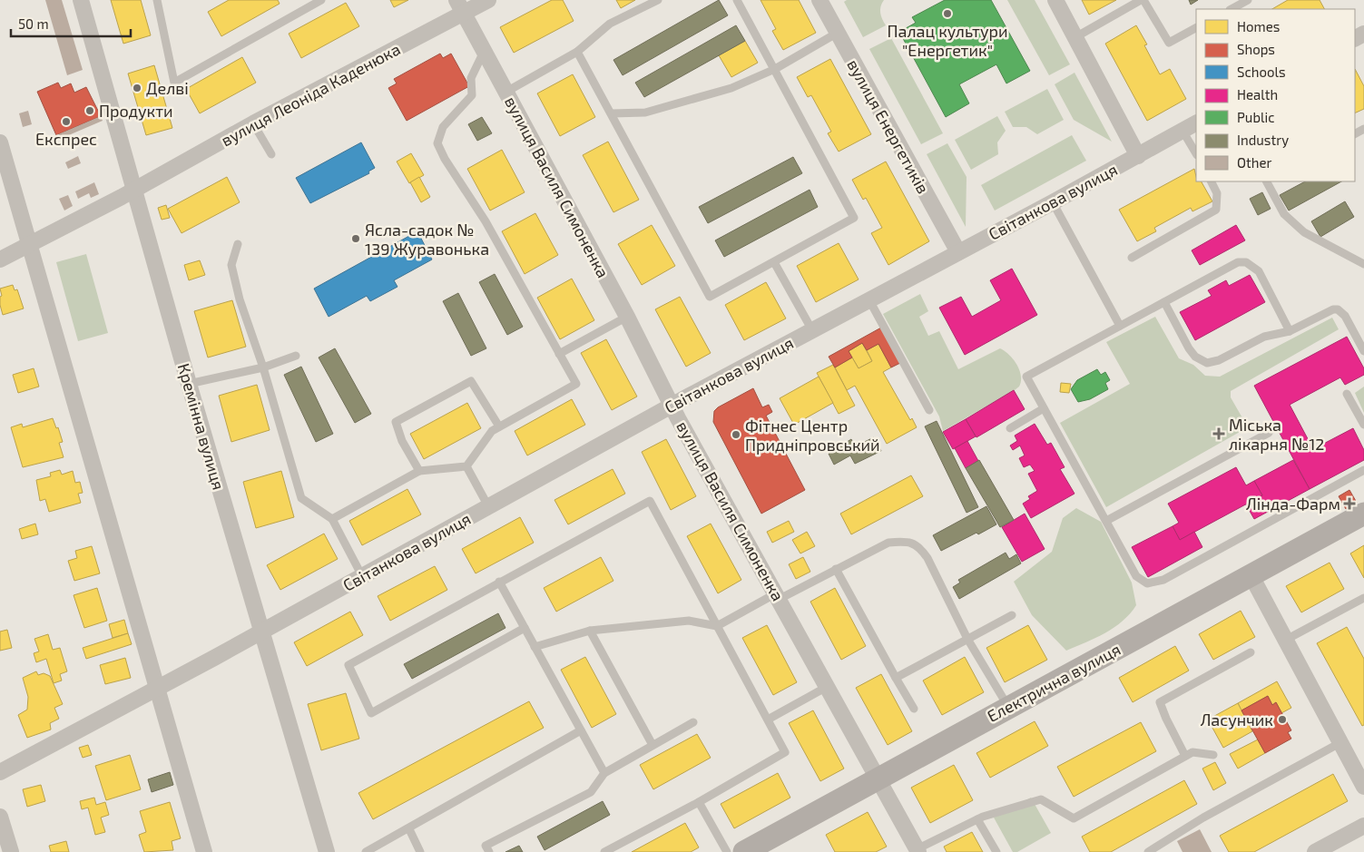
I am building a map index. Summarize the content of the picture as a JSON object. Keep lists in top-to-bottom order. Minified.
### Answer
{"streets":{"street":["вулиця Леоніда Каденюка","вулиця Енергетиків","вулиця Василя Симоненка","Світанкова вулиця","Кремінна вулиця","Електрична вулиця"]},"crossings":[["вулиця Леоніда Каденюка","вулиця Василя Симоненка"],["вулиця Леоніда Каденюка","Кремінна вулиця"],["вулиця Енергетиків","Світанкова вулиця"],["вулиця Василя Симоненка","Світанкова вулиця"],["вулиця Василя Симоненка","Електрична вулиця"],["Світанкова вулиця","Кремінна вулиця"]],"places":{"other":["Палац культури \"Енергетик\"","Делві","Продукти","Експрес","Ясла-садок № 139 Журавонька","Фітнес Центр Придніпровський","Ласунчик"],"health":["Міська лікарня №12","Лінда-Фарм"]},"legend":["Homes","Shops","Schools","Health","Public","Industry","Other"],"scale_bar":"50 m"}
